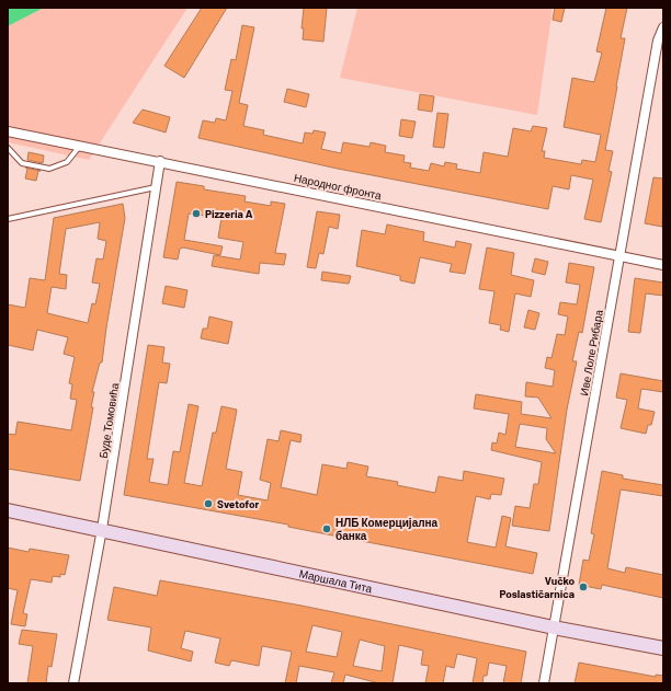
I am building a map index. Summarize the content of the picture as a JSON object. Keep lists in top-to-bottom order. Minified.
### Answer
{"streets":{"street":["Народног фронта","Иве Лоле Рибара","Буде Томовића","Маршала Тита"]},"crossings":[["Народног фронта","Иве Лоле Рибара"],["Народног фронта","Буде Томовића"],["Иве Лоле Рибара","Маршала Тита"],["Буде Томовића","Маршала Тита"]],"places":["Pizzeria A","Svetofor","НЛБ Комерцијална банка","Vučko Poslastičarnica"]}
